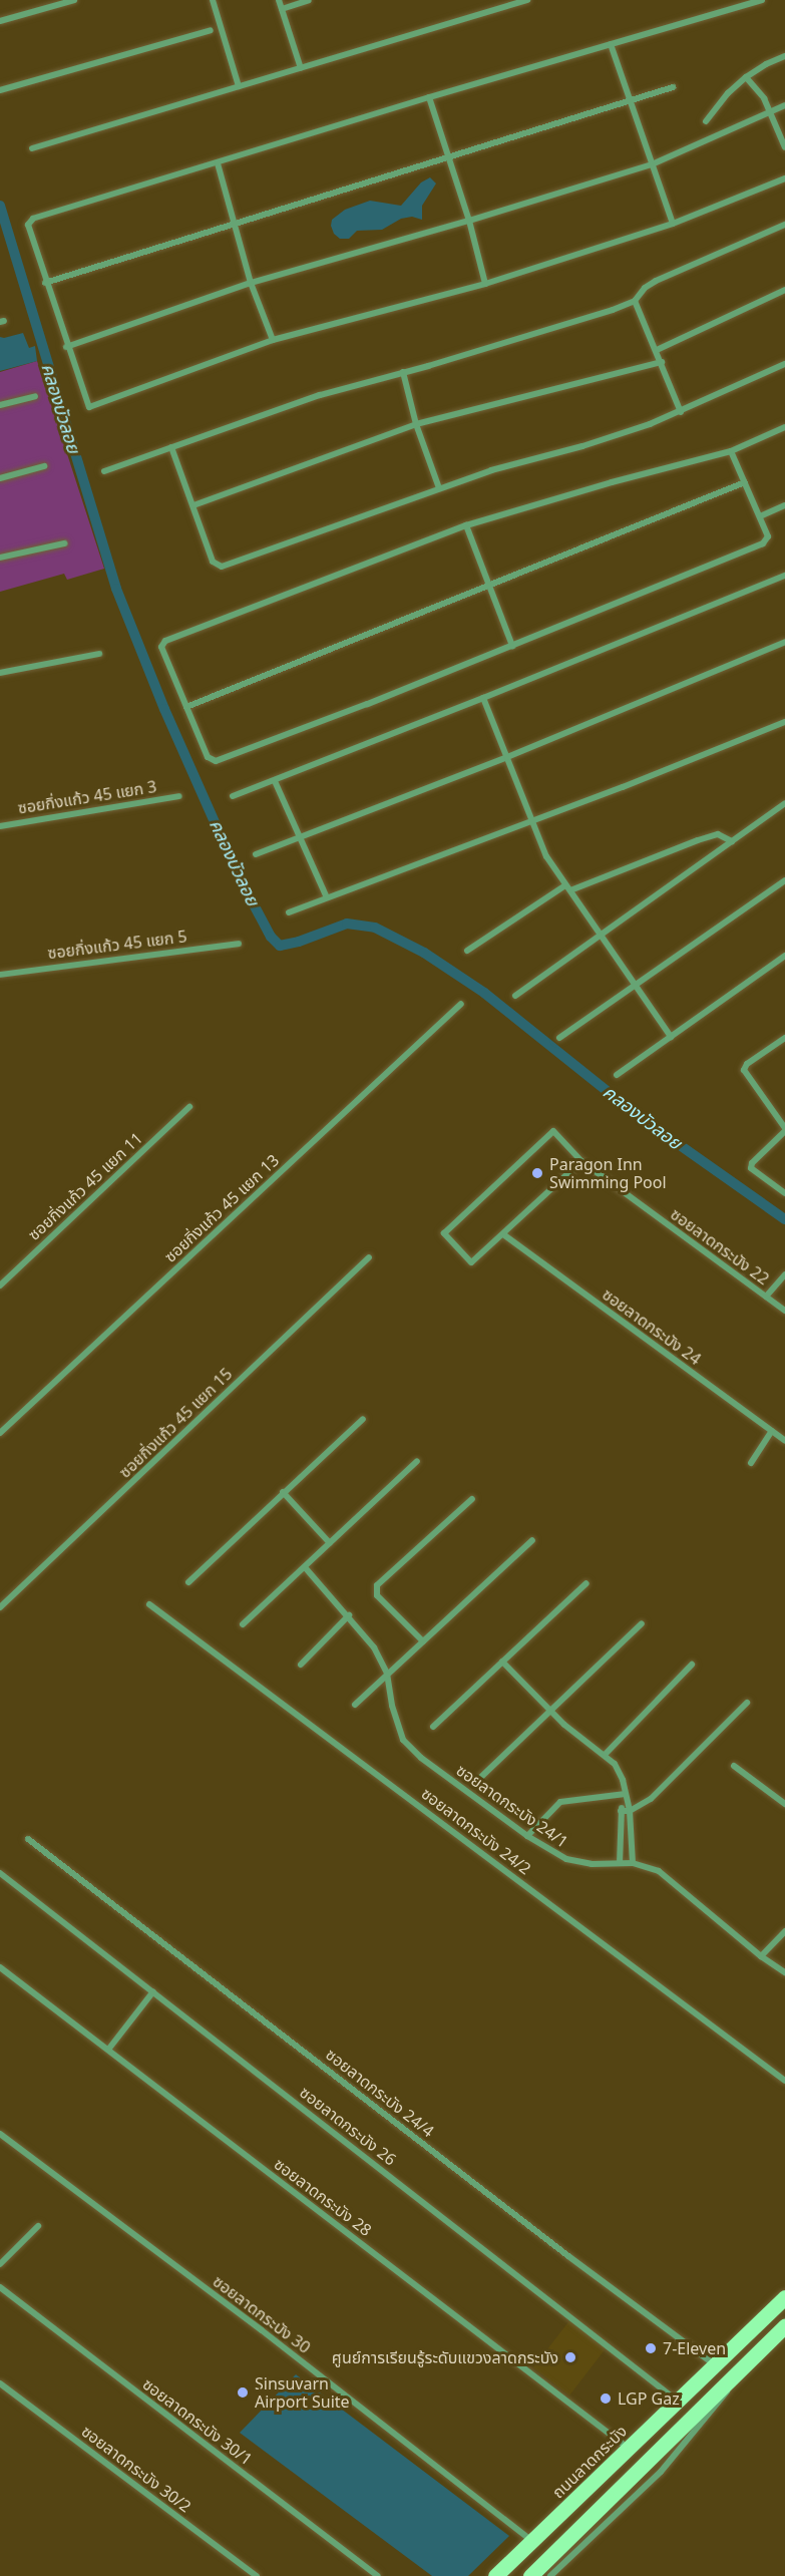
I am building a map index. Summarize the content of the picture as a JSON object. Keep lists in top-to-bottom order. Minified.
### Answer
{"streets":{"main road":["ถนนลาดกระบัง"],"street":["ซอยกิ่งแก้ว 45 แยก 3","ซอยกิ่งแก้ว 45 แยก 5","ซอยกิ่งแก้ว 45 แยก 11","ซอยกิ่งแก้ว 45 แยก 13","ซอยลาดกระบัง 22","ซอยลาดกระบัง 24","ซอยกิ่งแก้ว 45 แยก 15","ซอยลาดกระบัง 24/1","ซอยลาดกระบัง 24/2","ซอยลาดกระบัง 24/4","ซอยลาดกระบัง 26","ซอยลาดกระบัง 28","ซอยลาดกระบัง 30","ซอยลาดกระบัง 30/1","ซอยลาดกระบัง 30/2"]},"crossings":[["ซอยลาดกระบัง 22","ซอยลาดกระบัง 24"],["ซอยลาดกระบัง 24/4","ถนนลาดกระบัง"],["ซอยลาดกระบัง 26","ถนนลาดกระบัง"],["ซอยลาดกระบัง 28","ถนนลาดกระบัง"],["ซอยลาดกระบัง 30","ถนนลาดกระบัง"]],"water":["คลองบัวลอย"],"places":["Paragon Inn Swimming Pool","7-Eleven","ศูนย์การเรียนรู้ระดับแขวงลาดกระบัง","Sinsuvarn Airport Suite","LGP Gaz"]}
